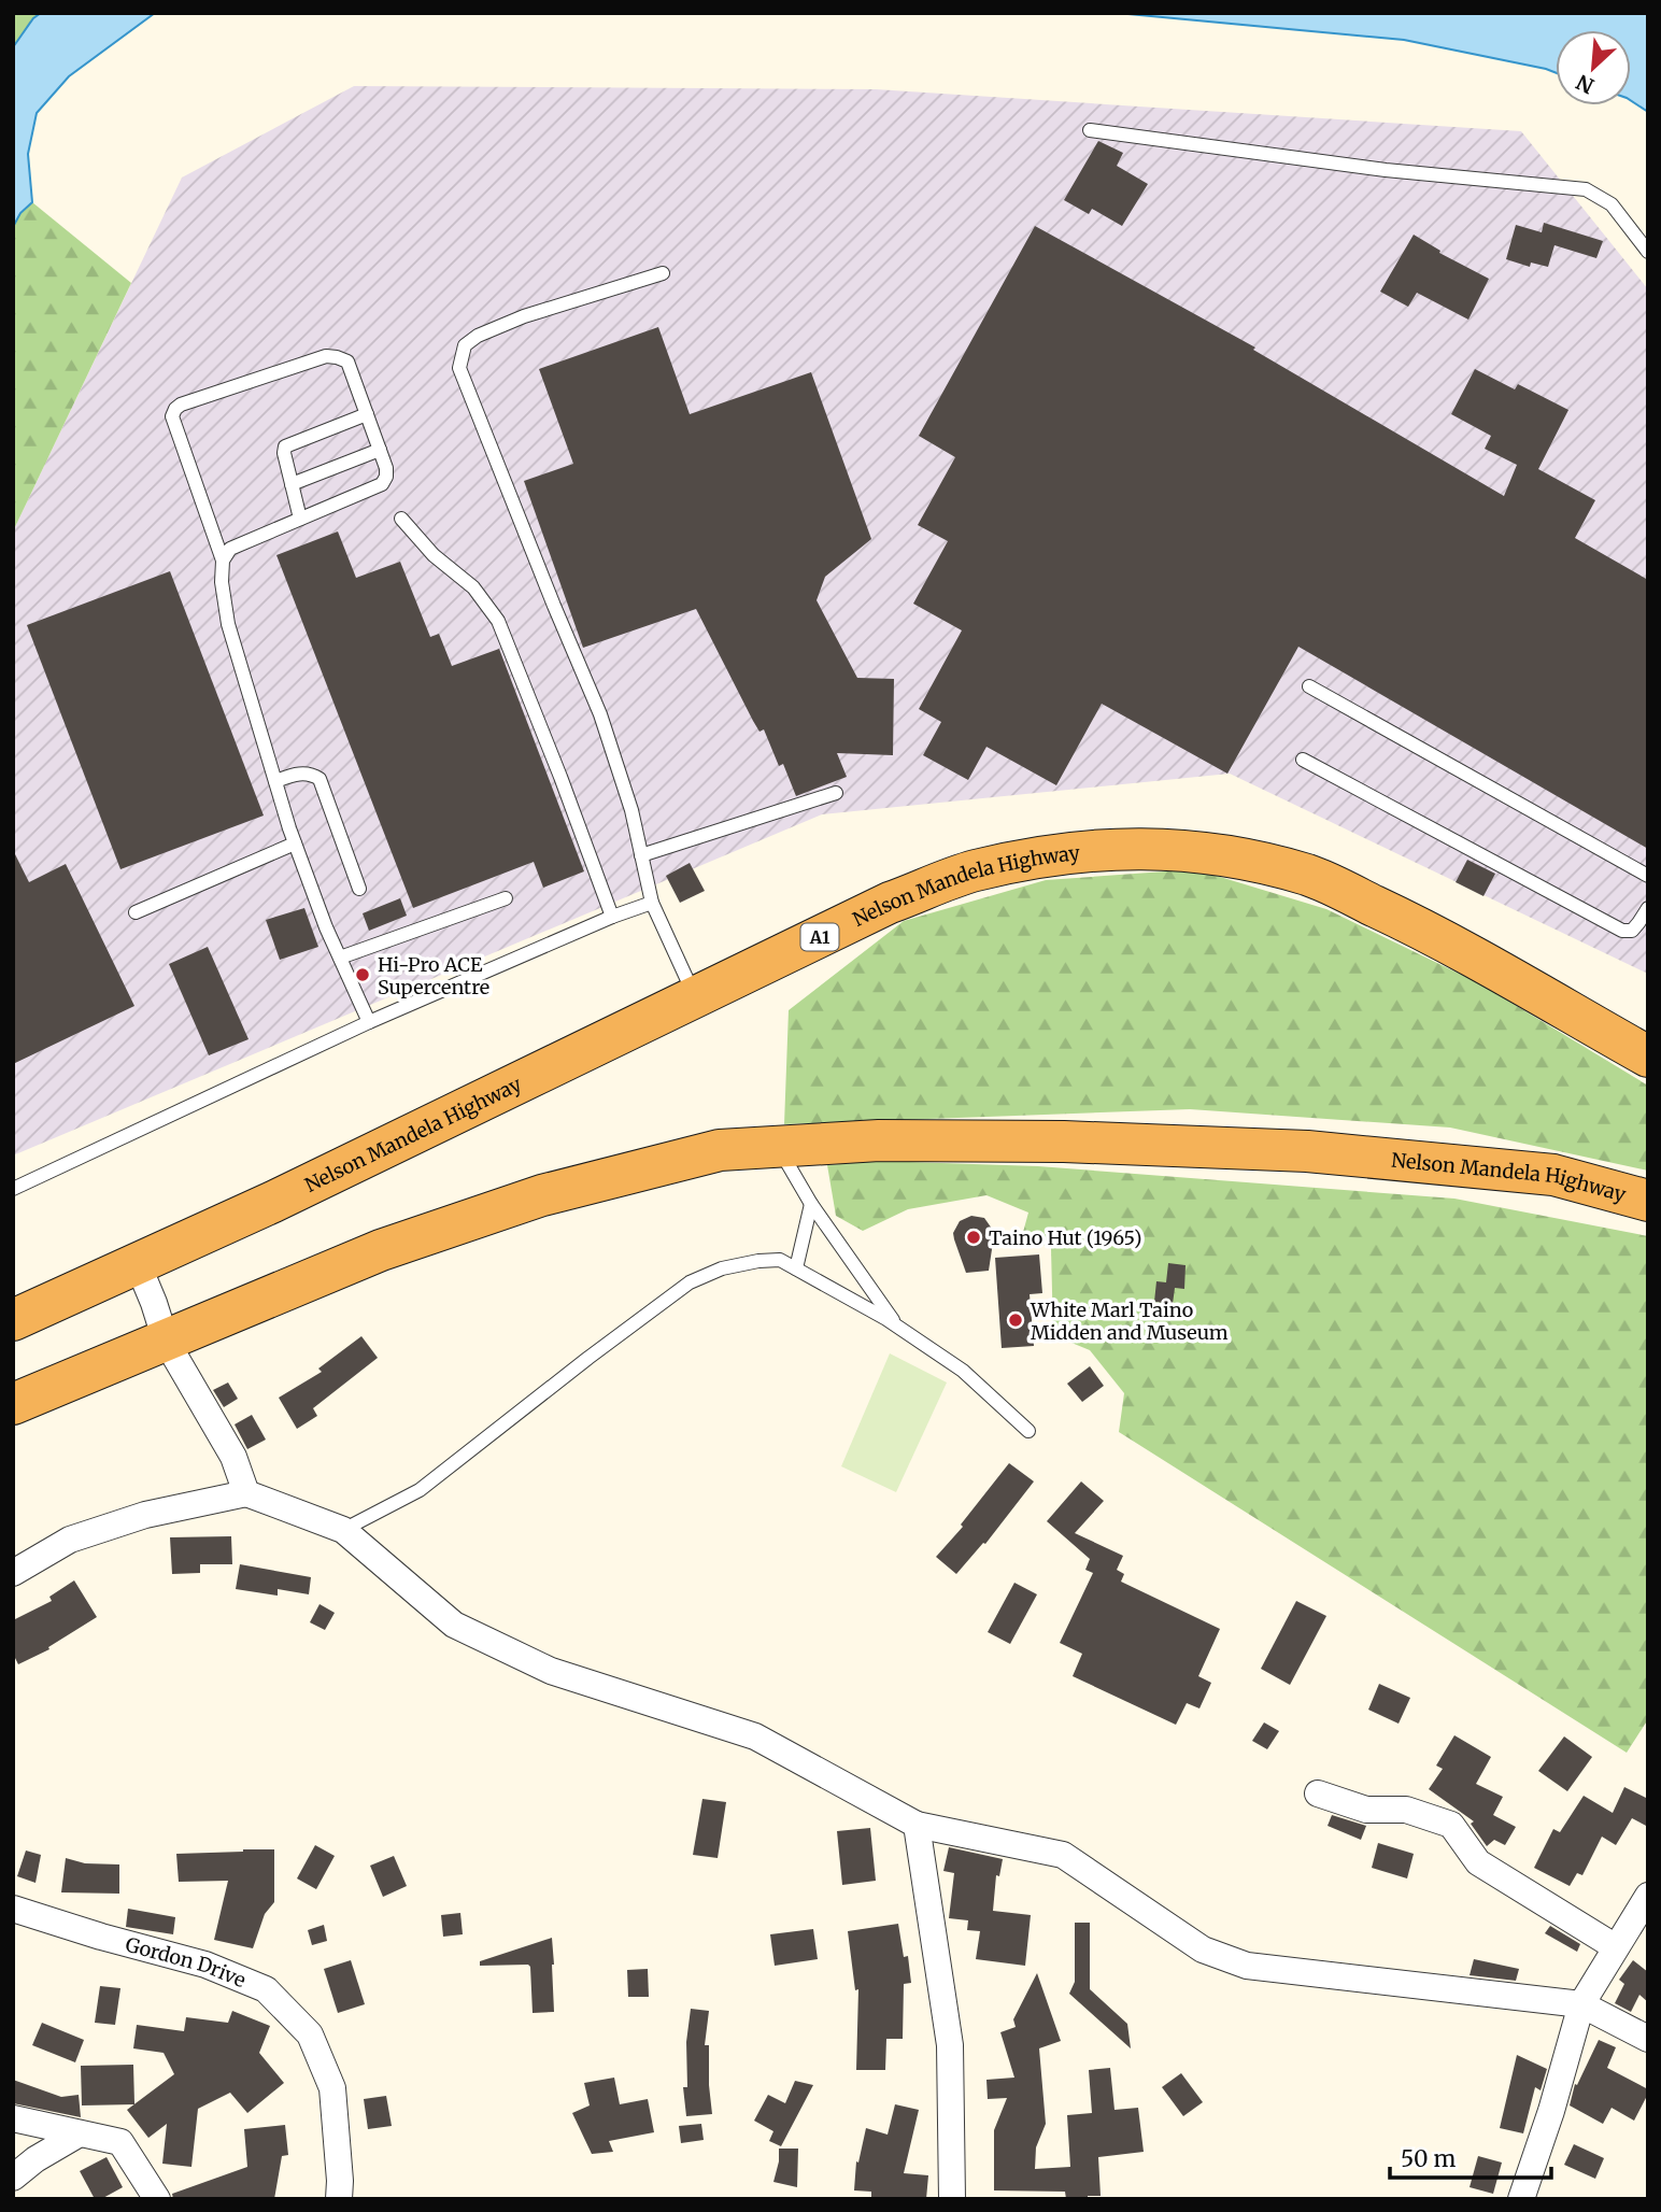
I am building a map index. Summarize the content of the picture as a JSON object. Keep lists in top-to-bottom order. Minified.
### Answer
{"streets":{"highway":["Nelson Mandela Highway","A1"],"street":["Gordon Drive"]},"places":["Hi-Pro ACE Supercentre","Taino Hut (1965)","White Marl Taino Midden and Museum"],"scale_bar":"50 m","north":"bottom left"}
